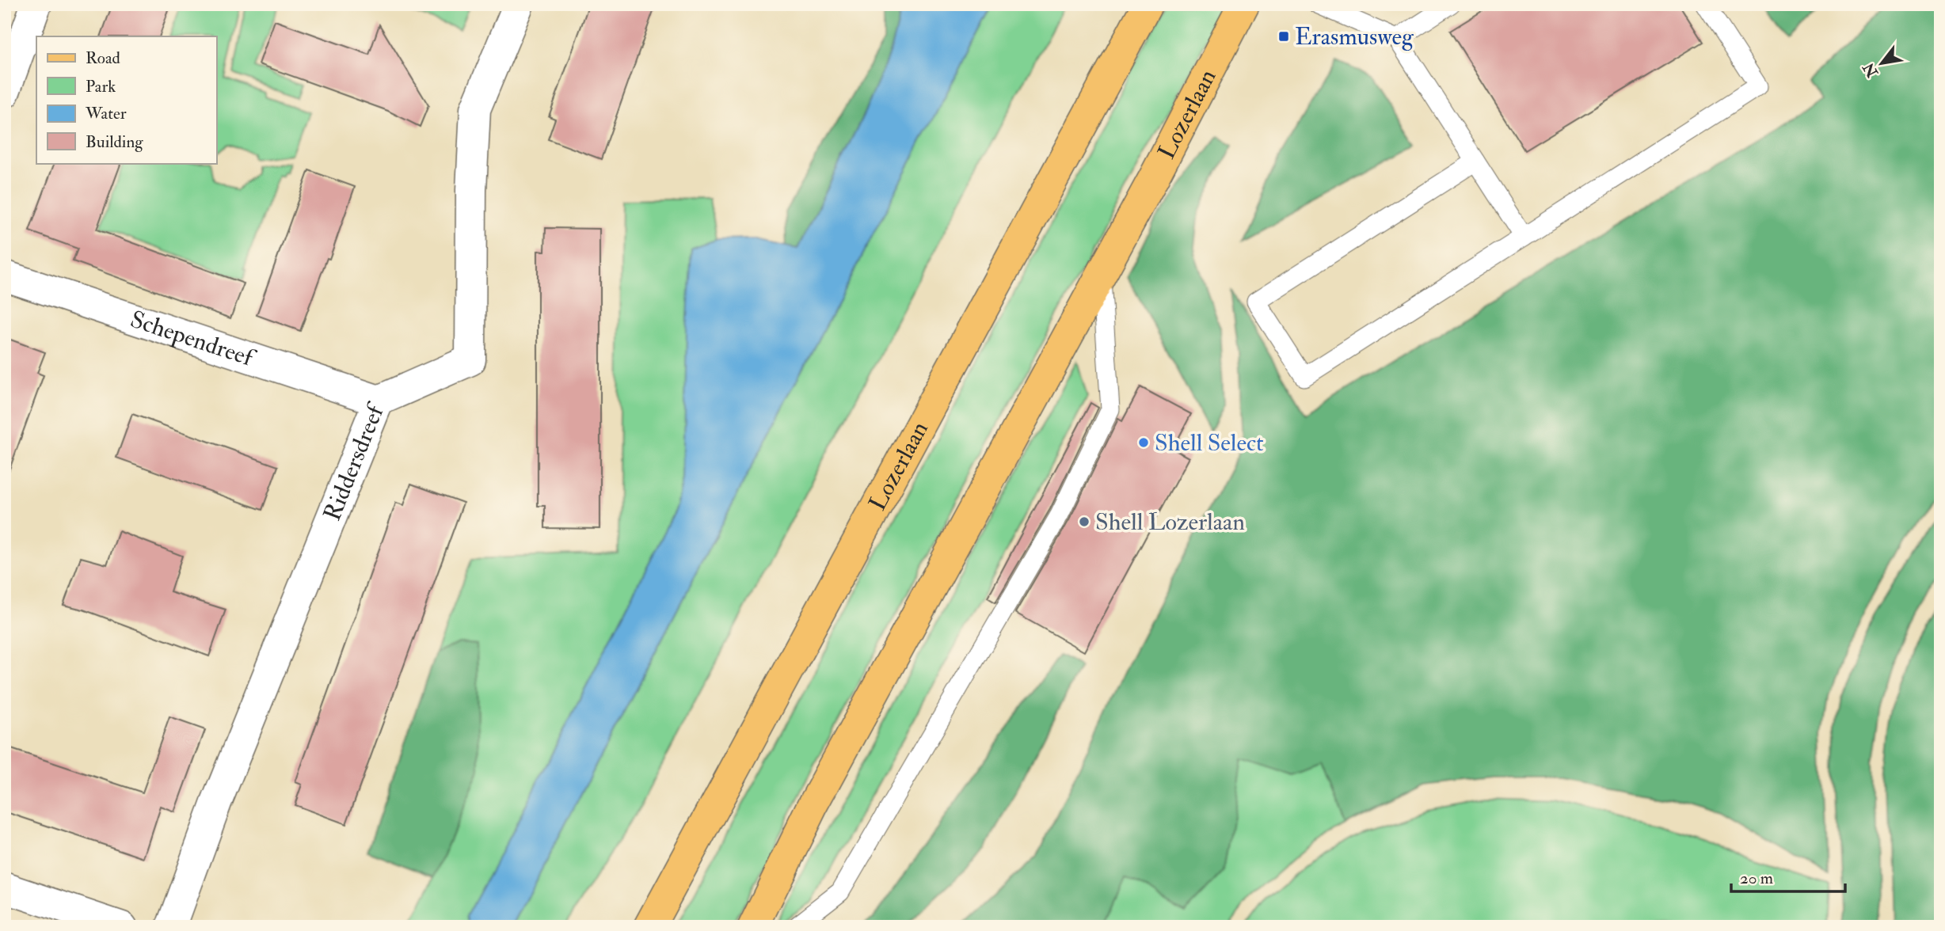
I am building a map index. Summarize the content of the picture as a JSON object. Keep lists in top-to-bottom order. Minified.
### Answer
{"streets":{"main road":["Lozerlaan"],"street":["Schependreef","Riddersdreef"]},"crossings":[["Schependreef","Riddersdreef"]],"places":{"transit":["Erasmusweg"],"other":["Shell Select","Shell Lozerlaan"]},"legend":["Road","Park","Water","Building"],"scale_bar":"20 m","north":"bottom left"}
